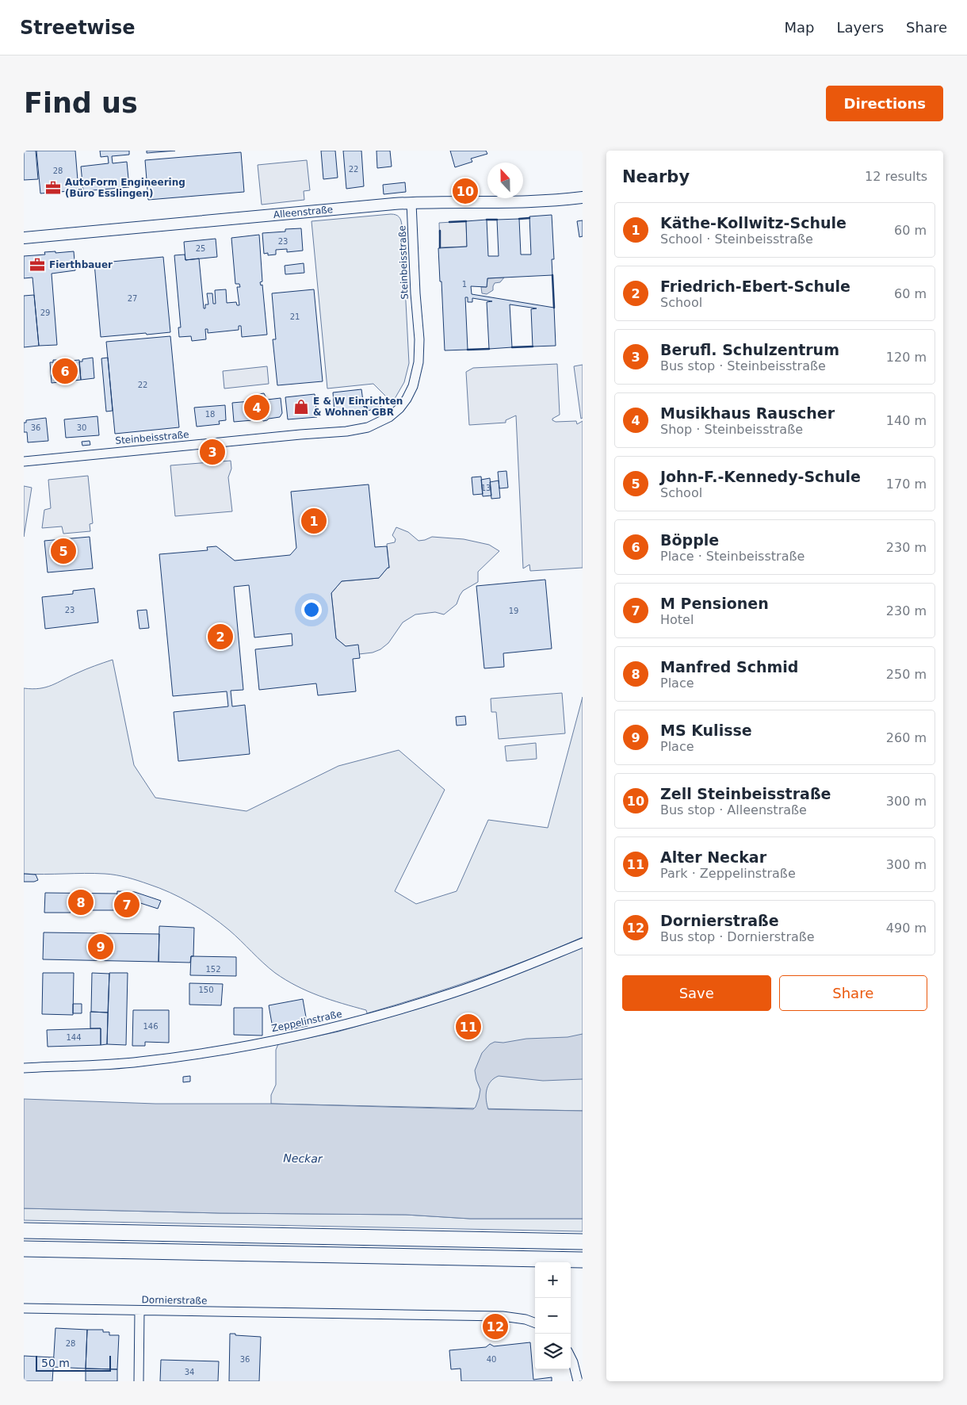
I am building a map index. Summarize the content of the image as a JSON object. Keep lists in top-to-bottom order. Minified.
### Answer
{"streets":{"street":["Alleenstraße","Steinbeisstraße","Zeppelinstraße","Dornierstraße"]},"crossings":[["Alleenstraße","Steinbeisstraße"]],"water":["Neckar"],"places":{"office":["AutoForm Engineering (Büro Esslingen)","Fierthbauer"],"shop":["E & W Einrichten & Wohnen GBR"]},"house_numbers":["22","28","23","25","1","27","29","21","22","18","36","30","13","23","19","152","150","146","144","28","36","40","34"],"scale_bar":"50 m","north":"top","page":{"header":"Streetwise","nav":["Map","Layers","Share"],"buttons":["Directions",["Save","Share"]],"title":"Find us","heading":["Nearby","12 results"],"pins":["10","6","4","3","1","5","2","8","7","9","11","12"],"list":[{"mark":"1","name":"Käthe-Kollwitz-Schule","note":"School · Steinbeisstraße","value":"60 m"},{"mark":"2","name":"Friedrich-Ebert-Schule","note":"School","value":"60 m"},{"mark":"3","name":"Berufl. Schulzentrum","note":"Bus stop · Steinbeisstraße","value":"120 m"},{"mark":"4","name":"Musikhaus Rauscher","note":"Shop · Steinbeisstraße","value":"140 m"},{"mark":"5","name":"John-F.-Kennedy-Schule","note":"School","value":"170 m"},{"mark":"6","name":"Böpple","note":"Place · Steinbeisstraße","value":"230 m"},{"mark":"7","name":"M Pensionen","note":"Hotel","value":"230 m"},{"mark":"8","name":"Manfred Schmid","note":"Place","value":"250 m"},{"mark":"9","name":"MS Kulisse","note":"Place","value":"260 m"},{"mark":"10","name":"Zell Steinbeisstraße","note":"Bus stop · Alleenstraße","value":"300 m"},{"mark":"11","name":"Alter Neckar","note":"Park · Zeppelinstraße","value":"300 m"},{"mark":"12","name":"Dornierstraße","note":"Bus stop · Dornierstraße","value":"490 m"}],"map_buttons":["+","−"],"scale":"50 m"}}
